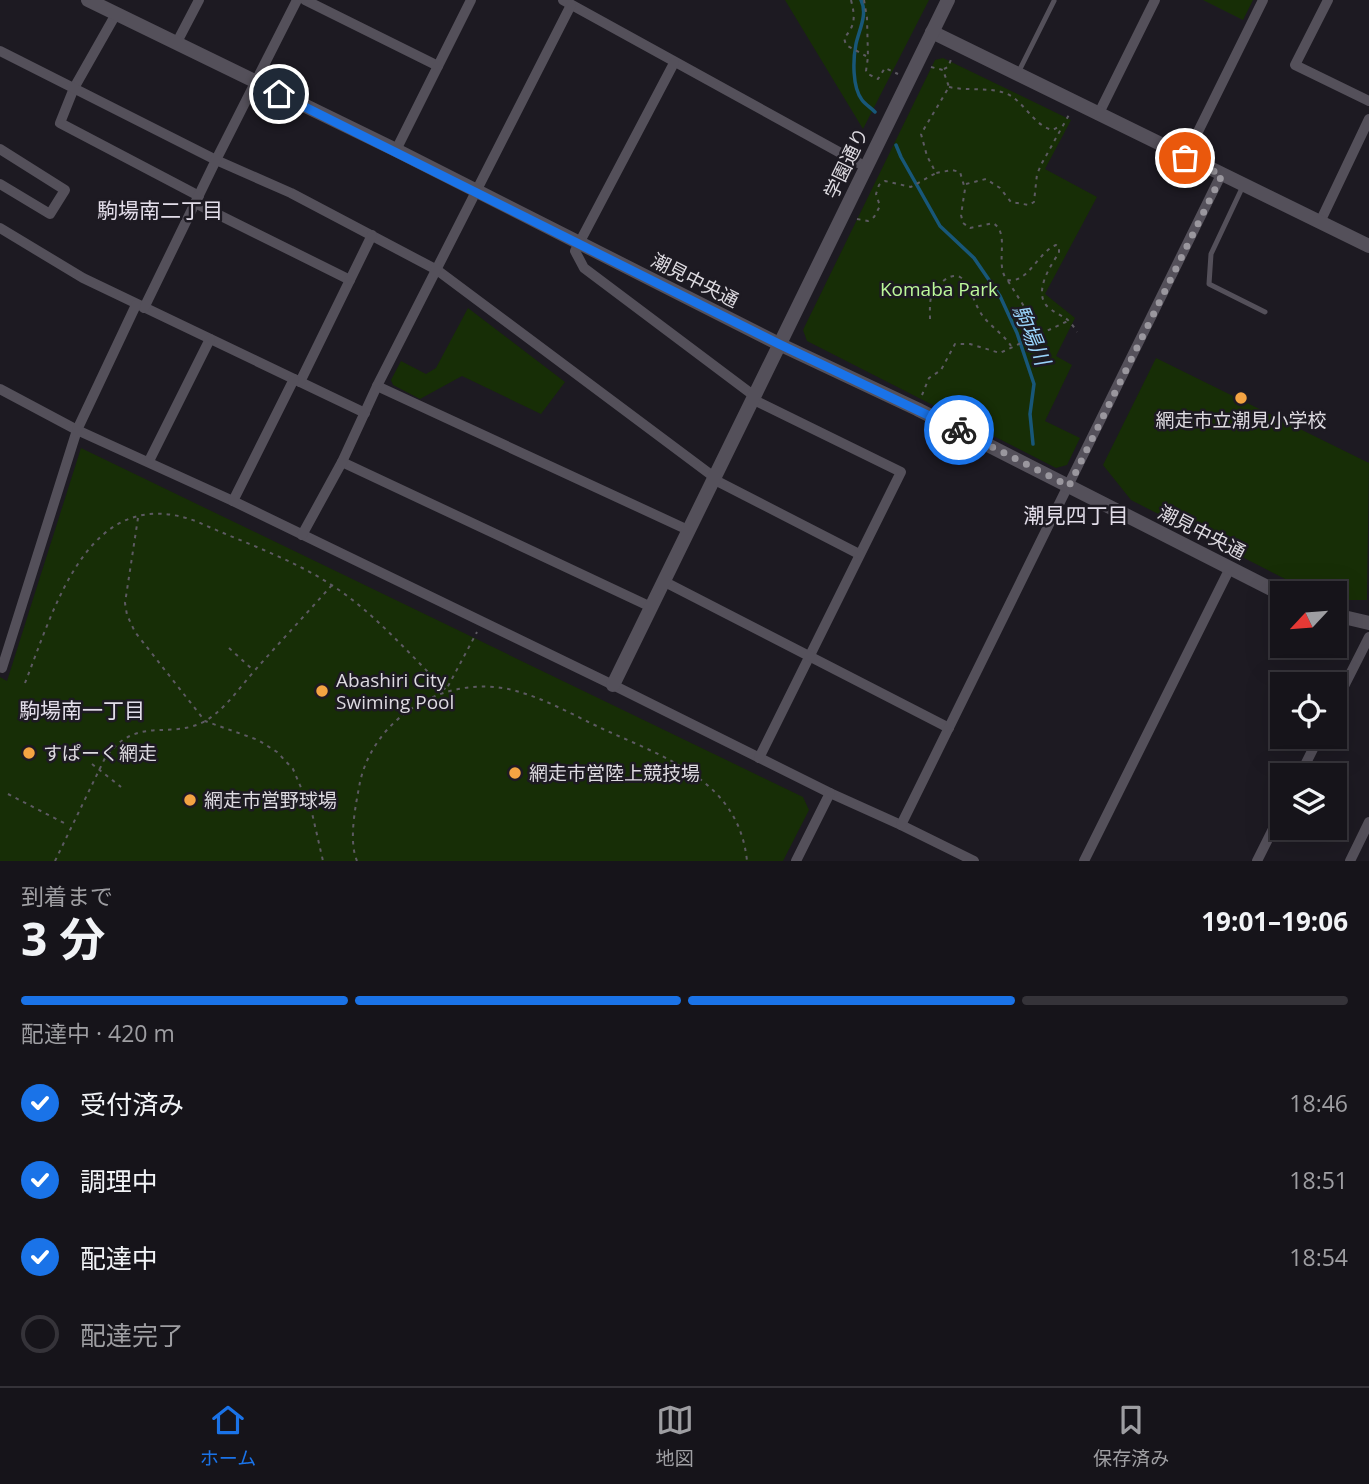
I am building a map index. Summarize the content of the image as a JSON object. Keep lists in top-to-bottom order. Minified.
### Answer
{"streets":{"street":["学園通り","潮見中央通"]},"crossings":[["学園通り","潮見中央通"]],"districts":["駒場南二丁目","潮見四丁目","駒場南一丁目"],"water":["駒場川"],"parks":["Komaba Park"],"places":["網走市立潮見小学校","Abashiri City Swiming Pool","すぱーく網走","網走市営陸上競技場","網走市営野球場"],"north":"bottom left","page":{"heading":["3 分","到着まで","19:01–19:06"],"bar":"配達中 · 420 m","list":[["受付済み","18:46"],["調理中","18:51"],["配達中","18:54"],"配達完了"],"tabs":["ホーム","地図","保存済み"]}}
